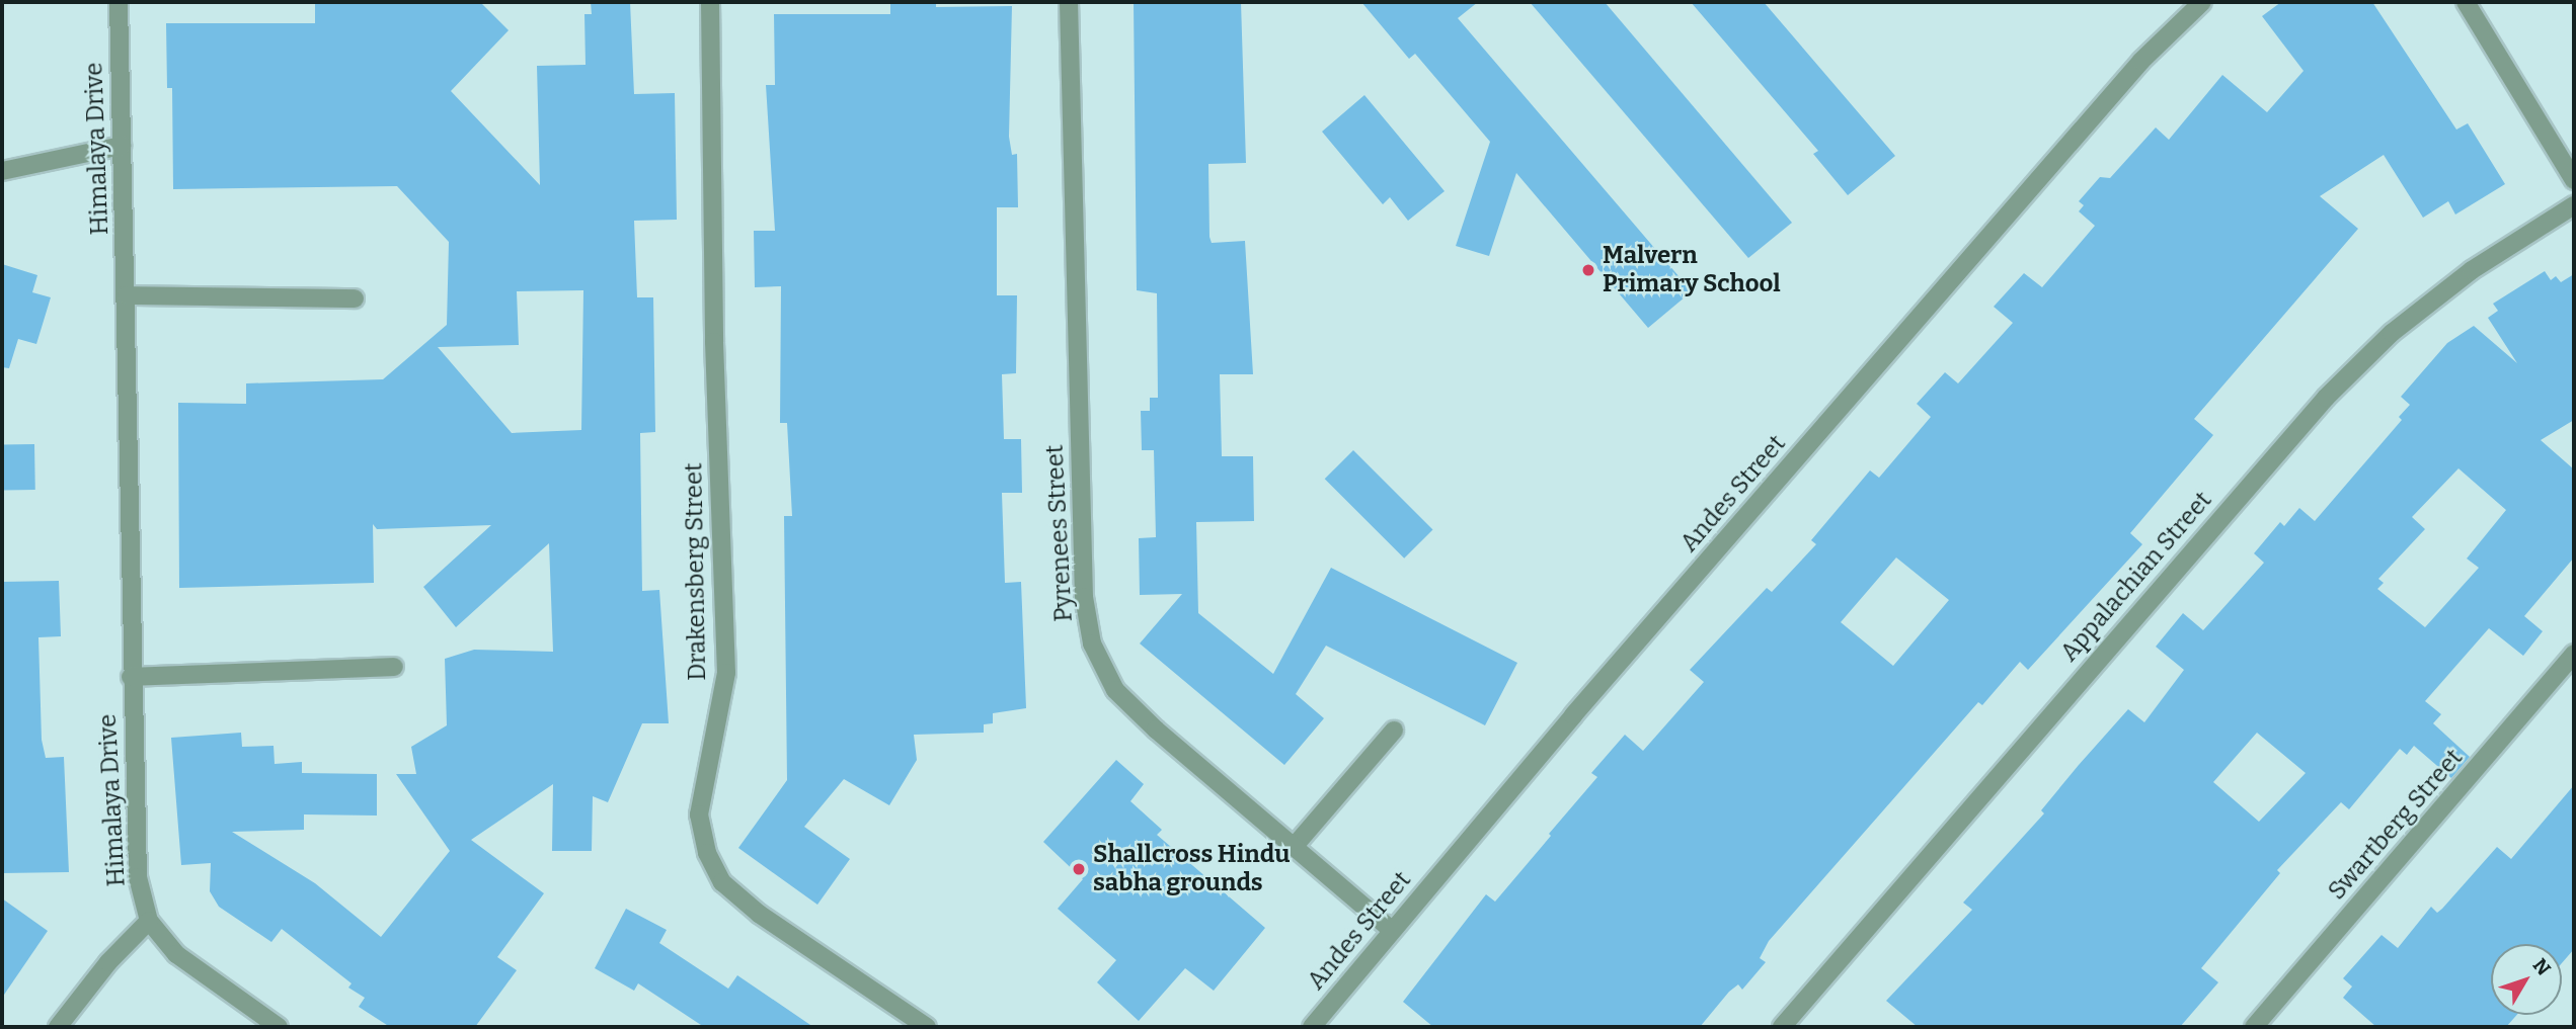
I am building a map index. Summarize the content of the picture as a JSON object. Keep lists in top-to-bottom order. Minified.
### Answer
{"streets":{"street":["Himalaya Drive","Andes Street","Pyrenees Street","Drakensberg Street","Appalachian Street","Swartberg Street"]},"crossings":[["Andes Street","Pyrenees Street"]],"places":["Malvern Primary School","Shallcross Hindu sabha grounds"],"north":"top right"}
